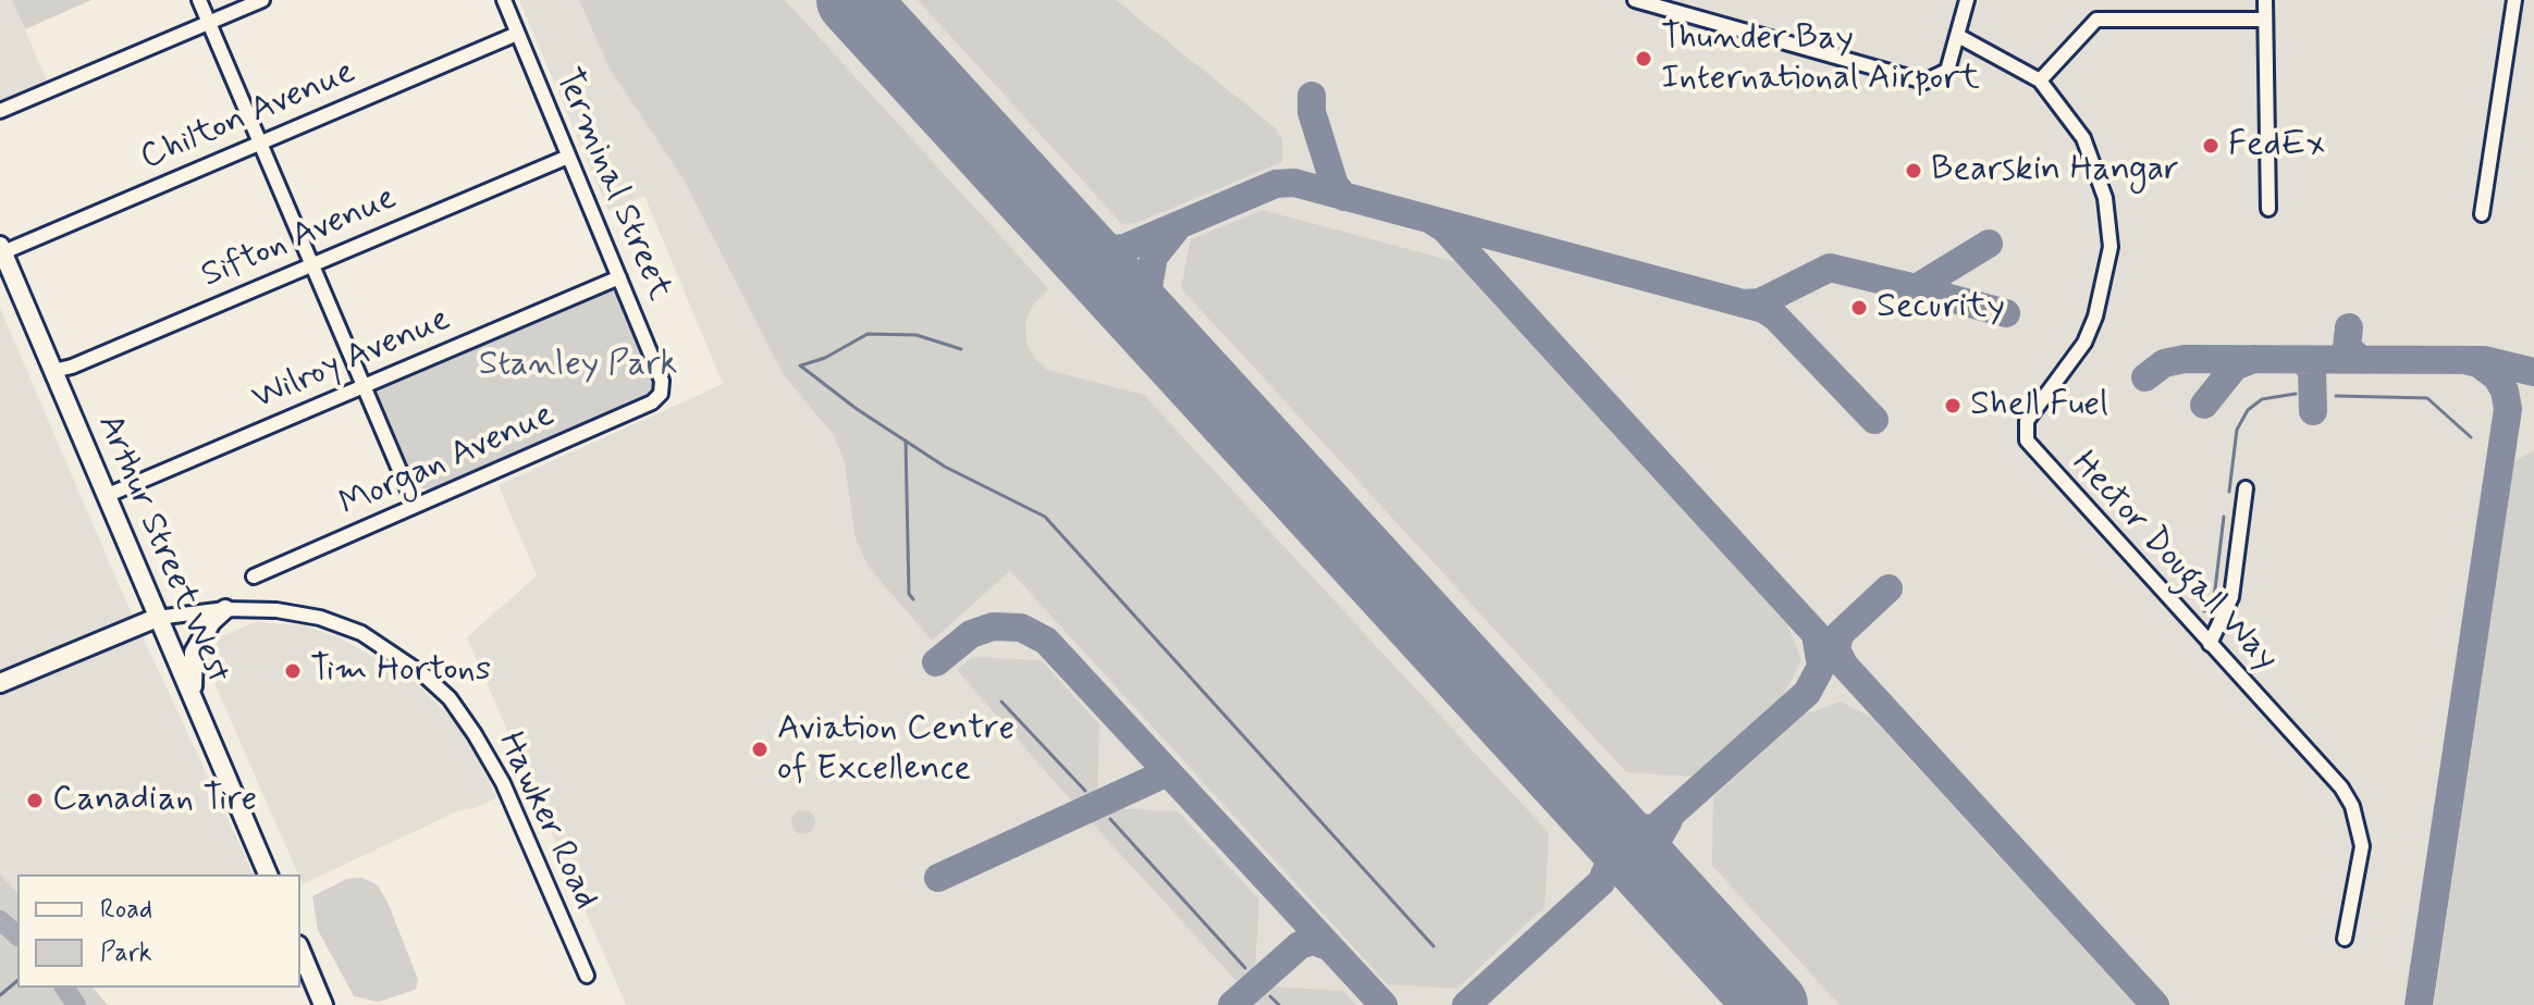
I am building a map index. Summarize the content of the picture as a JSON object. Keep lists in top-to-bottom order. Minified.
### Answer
{"streets":{"main road":["Arthur Street West"],"street":["Chilton Avenue","Terminal Street","Sifton Avenue","Wilroy Avenue","Morgan Avenue","Hector Dougall Way","Hawker Road"]},"crossings":[["Chilton Avenue","Terminal Street"],["Chilton Avenue","Arthur Street West"],["Terminal Street","Sifton Avenue"],["Terminal Street","Wilroy Avenue"],["Terminal Street","Morgan Avenue"],["Sifton Avenue","Arthur Street West"],["Wilroy Avenue","Arthur Street West"],["Arthur Street West","Hawker Road"]],"parks":["Stanley Park"],"places":["Thunder Bay International Airport","FedEx","Bearskin Hangar","Security","Shell Fuel","Tim Hortons","Aviation Centre of Excellence","Canadian Tire"],"legend":["Road","Park"]}
